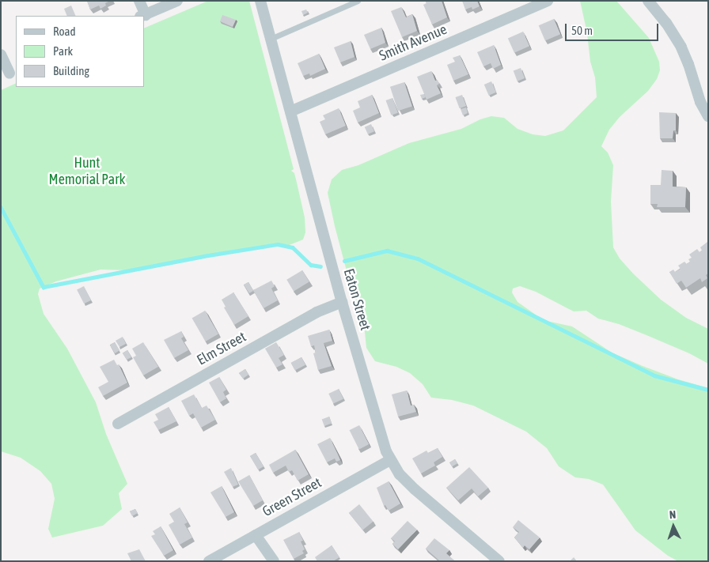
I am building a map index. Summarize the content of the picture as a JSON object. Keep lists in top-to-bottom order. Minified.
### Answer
{"streets":{"street":["Smith Avenue","Eaton Street","Elm Street","Green Street"]},"crossings":[["Smith Avenue","Eaton Street"],["Eaton Street","Elm Street"],["Eaton Street","Green Street"]],"parks":["Hunt Memorial Park"],"legend":["Road","Park","Building"],"scale_bar":"50 m","north":"top"}
